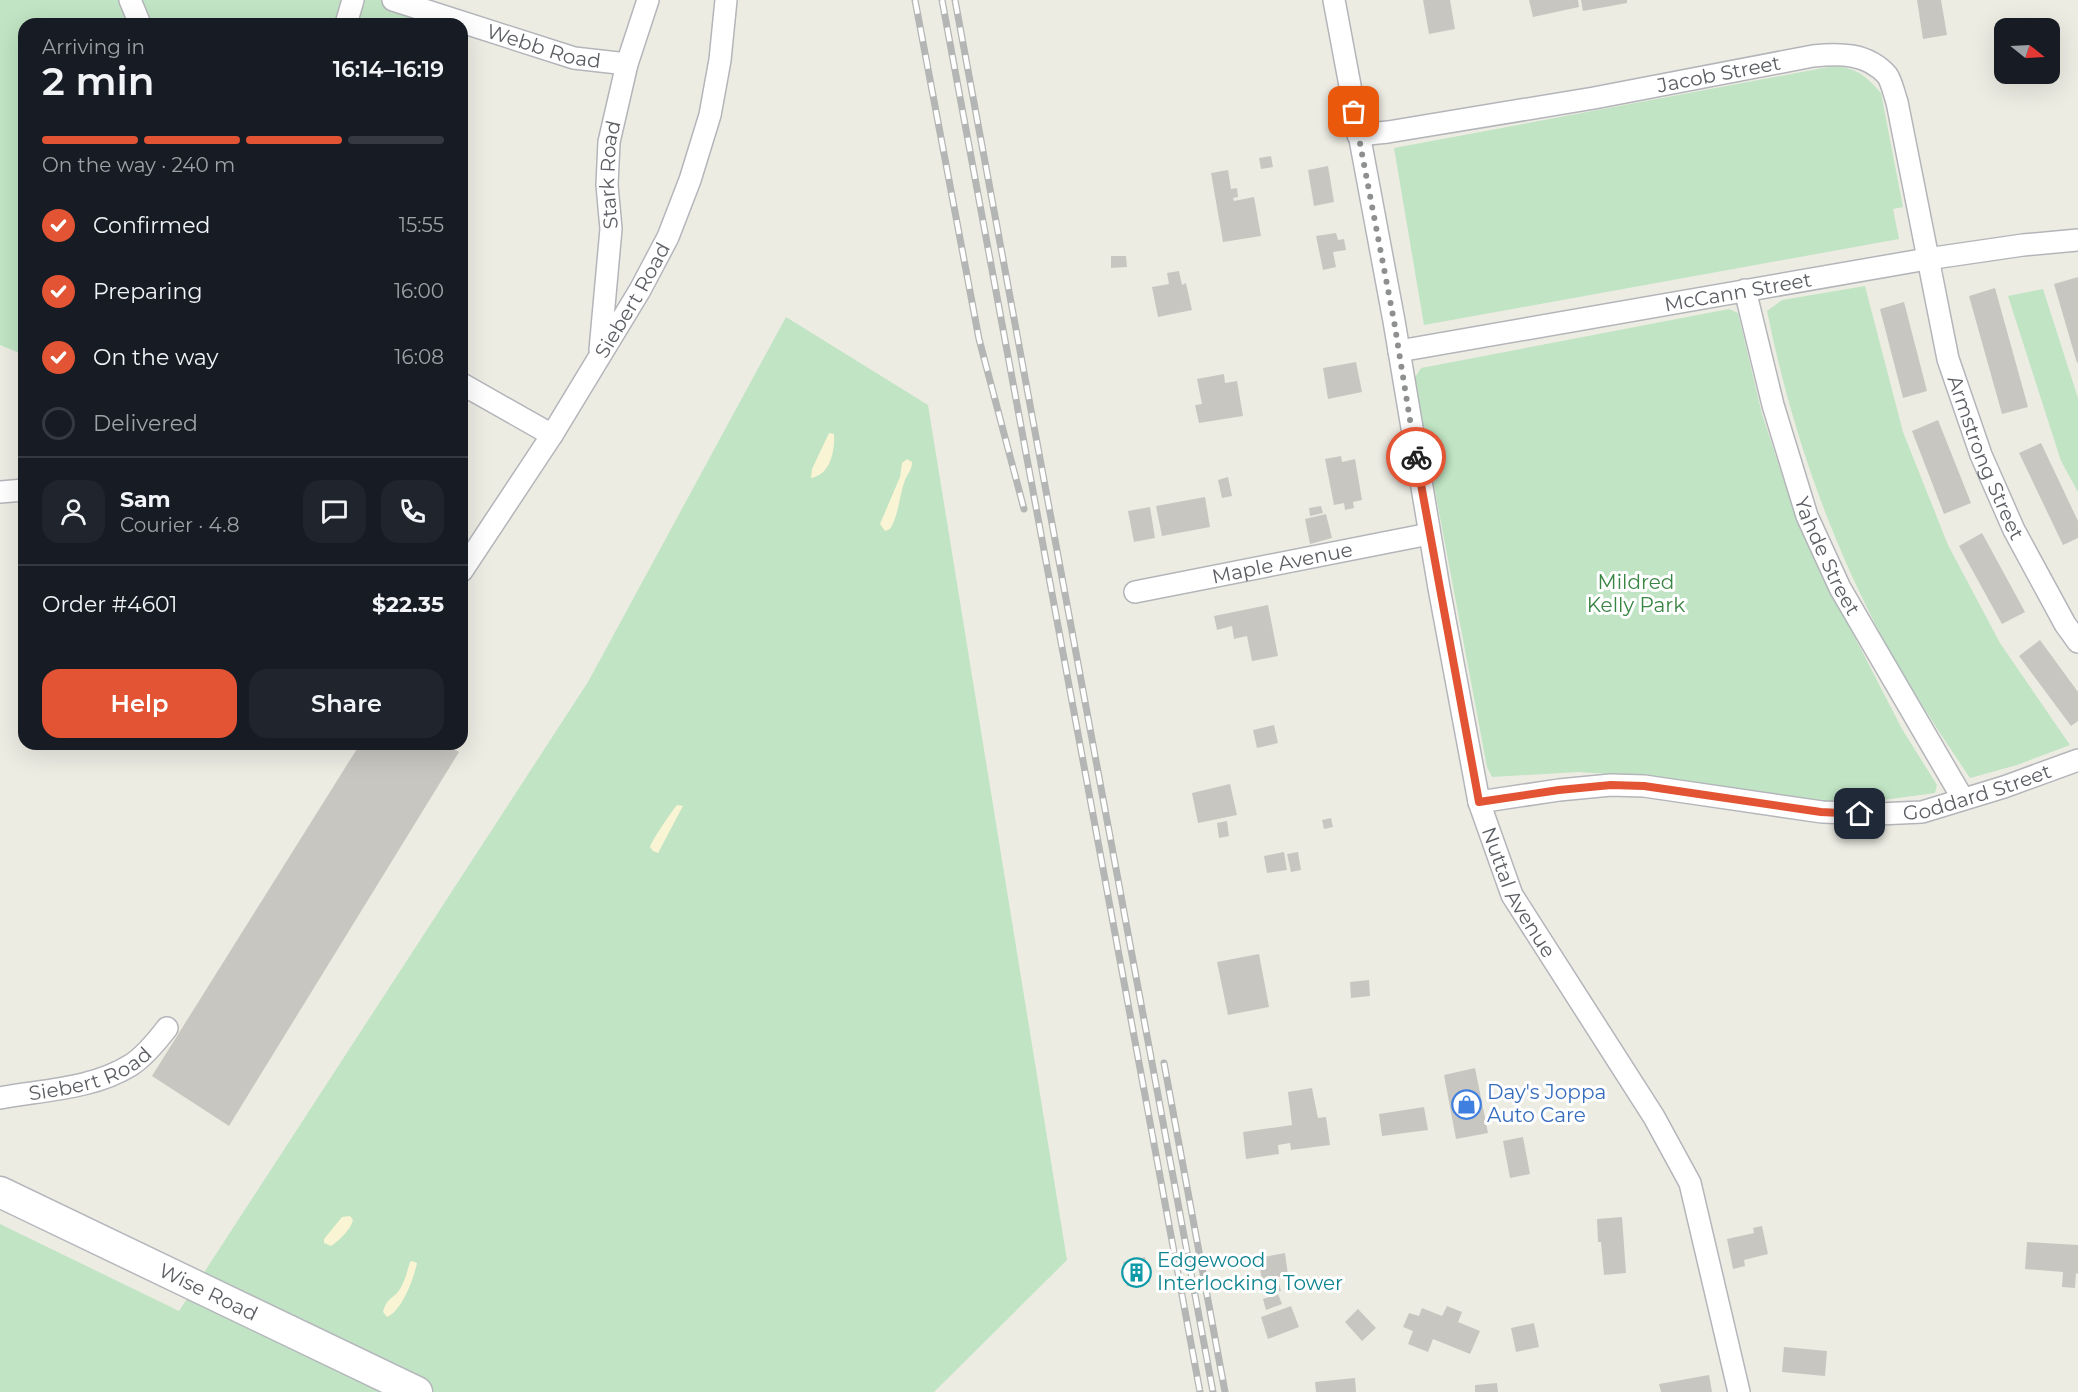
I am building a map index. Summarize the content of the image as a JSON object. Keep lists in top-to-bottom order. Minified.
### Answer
{"streets":{"street":["Webb Road","Jacob Street","Stark Road","McCann Street","Siebert Road","Armstrong Street","Yahde Street","Maple Avenue","Goddard Street","Nuttal Avenue","Wise Road"]},"crossings":[["Webb Road","Stark Road"],["Jacob Street","McCann Street"],["Jacob Street","Armstrong Street"],["Jacob Street","Nuttal Avenue"],["Stark Road","Siebert Road"],["McCann Street","Armstrong Street"],["McCann Street","Yahde Street"],["McCann Street","Nuttal Avenue"],["Yahde Street","Goddard Street"],["Maple Avenue","Nuttal Avenue"],["Goddard Street","Nuttal Avenue"]],"parks":["Mildred Kelly Park"],"places":{"shop":["Day's Joppa Auto Care"],"building":["Edgewood Interlocking Tower"]},"north":"right","page":{"heading":["2 min","Arriving in","16:14–16:19"],"panel":["Sam","Courier · 4.8","Order #4601","$22.35"],"bar":"On the way · 240 m","list":[["Confirmed","15:55"],["Preparing","16:00"],["On the way","16:08"],"Delivered"],"buttons":["Help","Share"]}}
